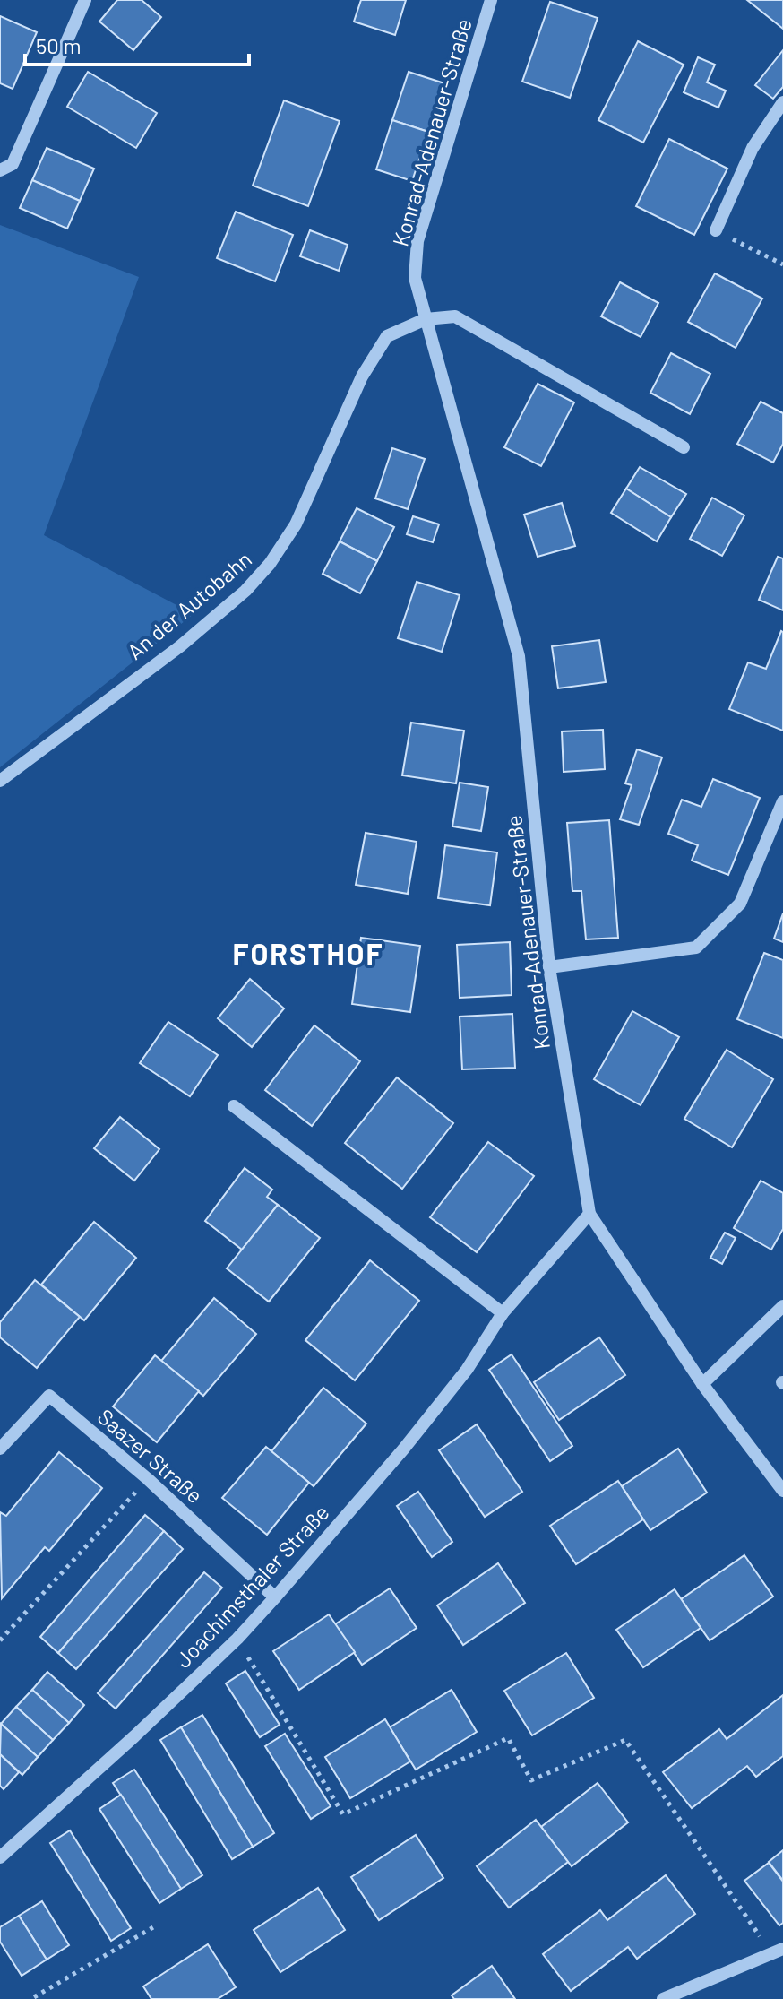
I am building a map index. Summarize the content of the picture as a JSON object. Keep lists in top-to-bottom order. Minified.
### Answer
{"streets":{"street":["Konrad-Adenauer-Straße","An der Autobahn","Saazer Straße","Joachimsthaler Straße"]},"crossings":[["Konrad-Adenauer-Straße","An der Autobahn"],["Konrad-Adenauer-Straße","Joachimsthaler Straße"],["Saazer Straße","Joachimsthaler Straße"]],"districts":["FORSTHOF"],"scale_bar":"50 m"}
